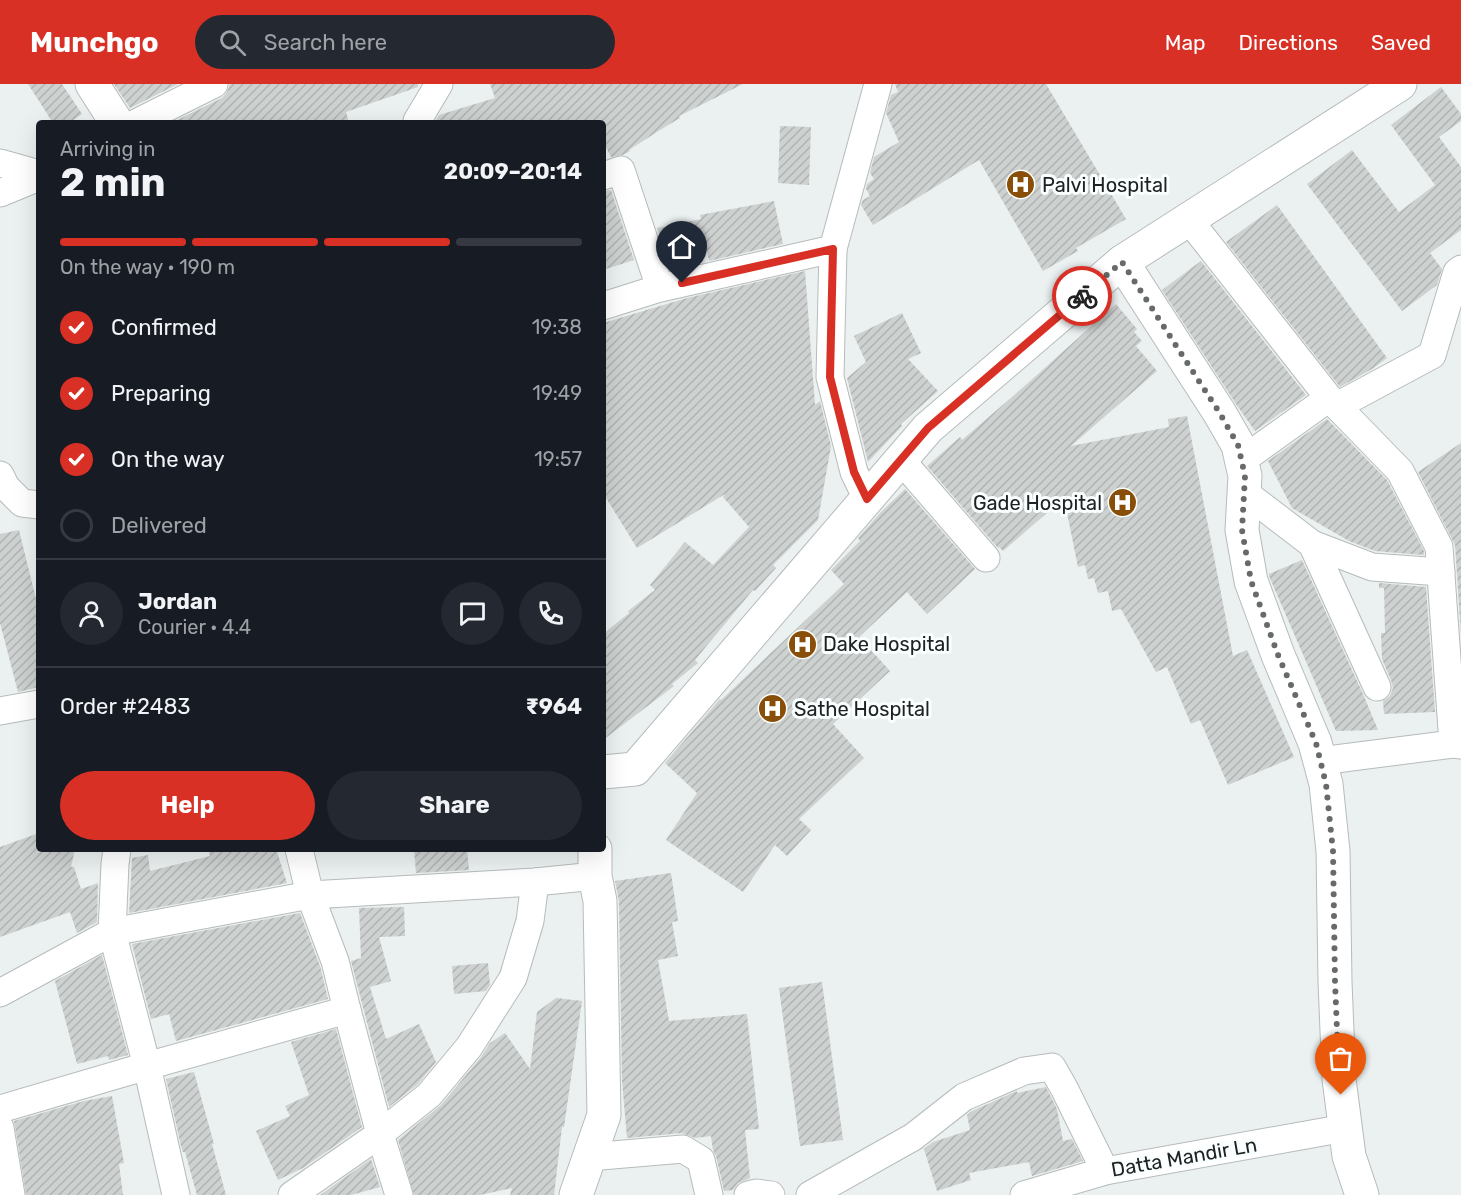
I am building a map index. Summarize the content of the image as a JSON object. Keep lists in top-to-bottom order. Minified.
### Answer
{"streets":{"street":["Datta Mandir Ln"]},"places":{"hospital":["Palvi Hospital","Gade Hospital","Dake Hospital","Sathe Hospital"]},"page":{"header":"Munchgo","search":"Search here","nav":["Map","Directions","Saved"],"heading":["2 min","Arriving in","20:09–20:14"],"panel":["Jordan","Courier · 4.4","Order #2483","₹964"],"bar":"On the way · 190 m","list":[["Confirmed","19:38"],["Preparing","19:49"],["On the way","19:57"],"Delivered"],"buttons":["Help","Share"]}}
